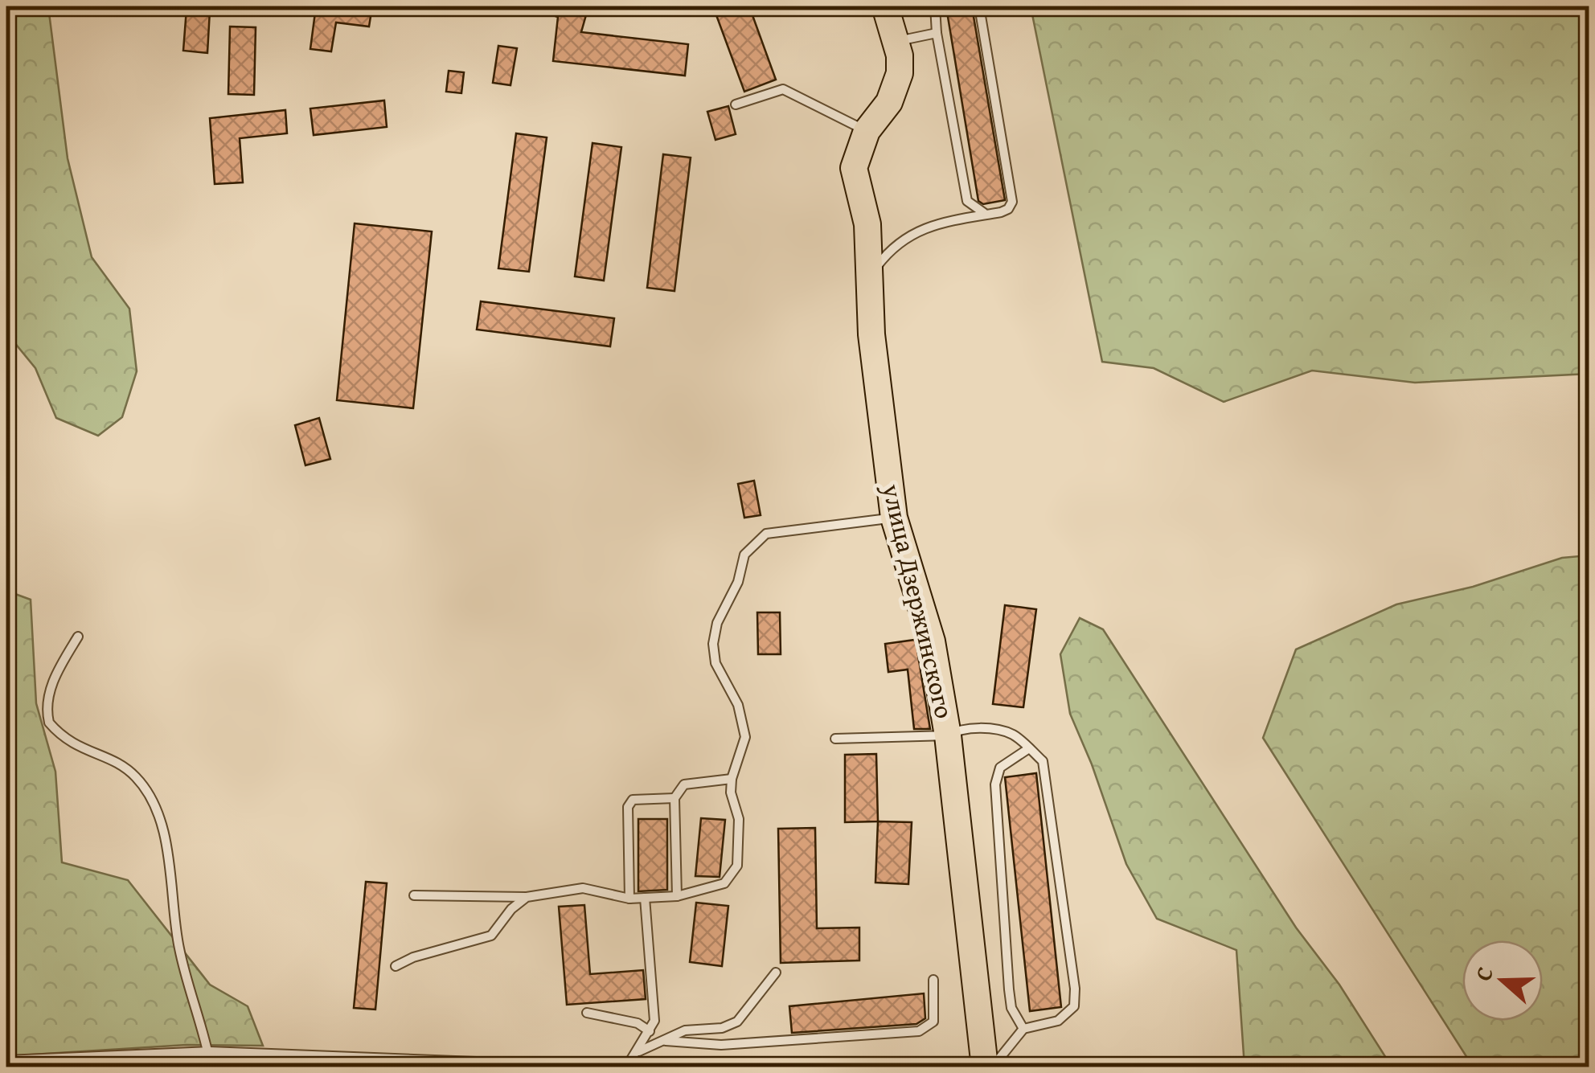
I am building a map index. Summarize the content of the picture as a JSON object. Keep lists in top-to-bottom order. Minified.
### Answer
{"streets":{"main road":["улица Дзержинского"]},"north":"left"}
